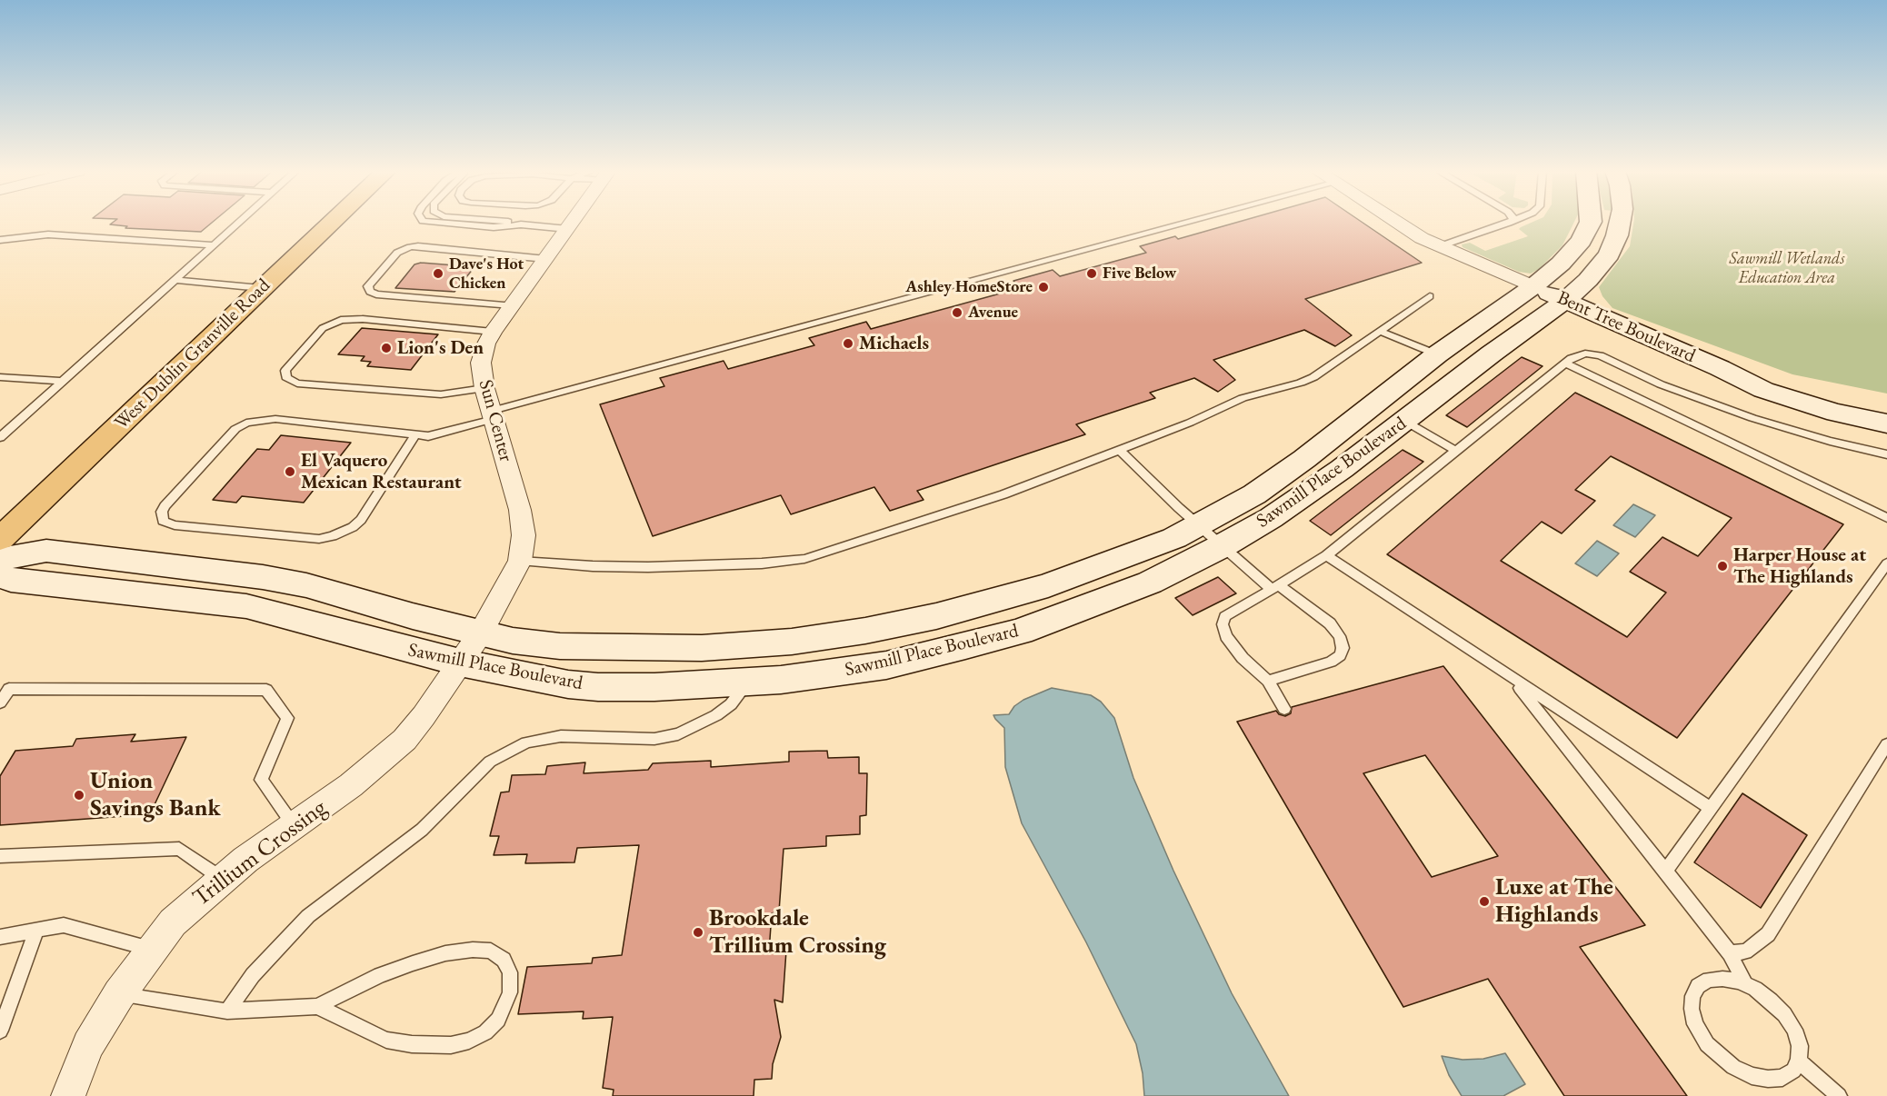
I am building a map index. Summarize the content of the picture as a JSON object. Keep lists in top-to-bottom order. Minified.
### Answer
{"streets":{"main road":["West Dublin Granville Road"],"street":["Bent Tree Boulevard","Sun Center","Sawmill Place Boulevard","Trillium Crossing"]},"crossings":[["Bent Tree Boulevard","Sawmill Place Boulevard"],["Sun Center","Sawmill Place Boulevard"],["Sun Center","Trillium Crossing"],["Sawmill Place Boulevard","Trillium Crossing"]],"parks":["Sawmill Wetlands Education Area"],"places":["Dave's Hot Chicken","Five Below","Ashley HomeStore","Avenue","Michaels","Lion's Den","El Vaquero Mexican Restaurant","Harper House at The Highlands","Union Savings Bank","Luxe at The Highlands","Brookdale Trillium Crossing"]}
